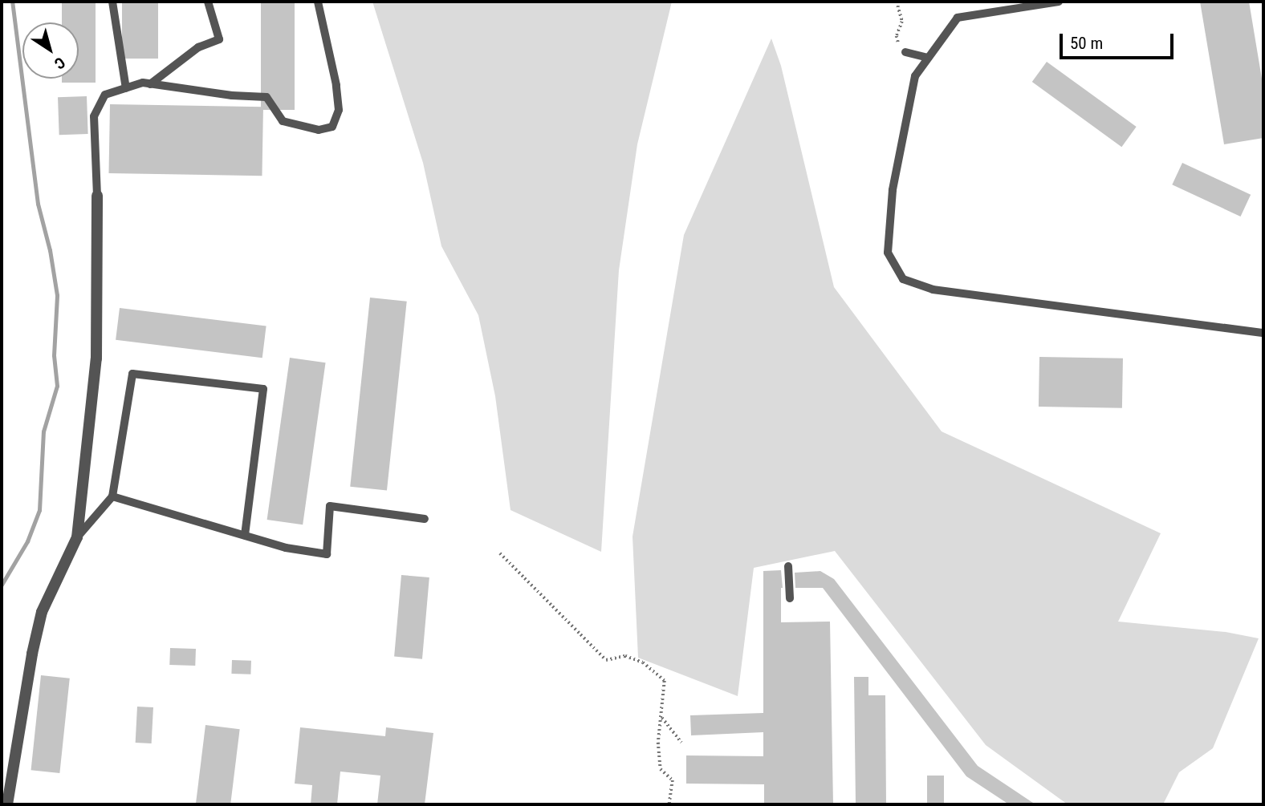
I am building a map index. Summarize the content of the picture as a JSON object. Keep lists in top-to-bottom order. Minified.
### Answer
{"scale_bar":"50 m","north":"bottom right"}
